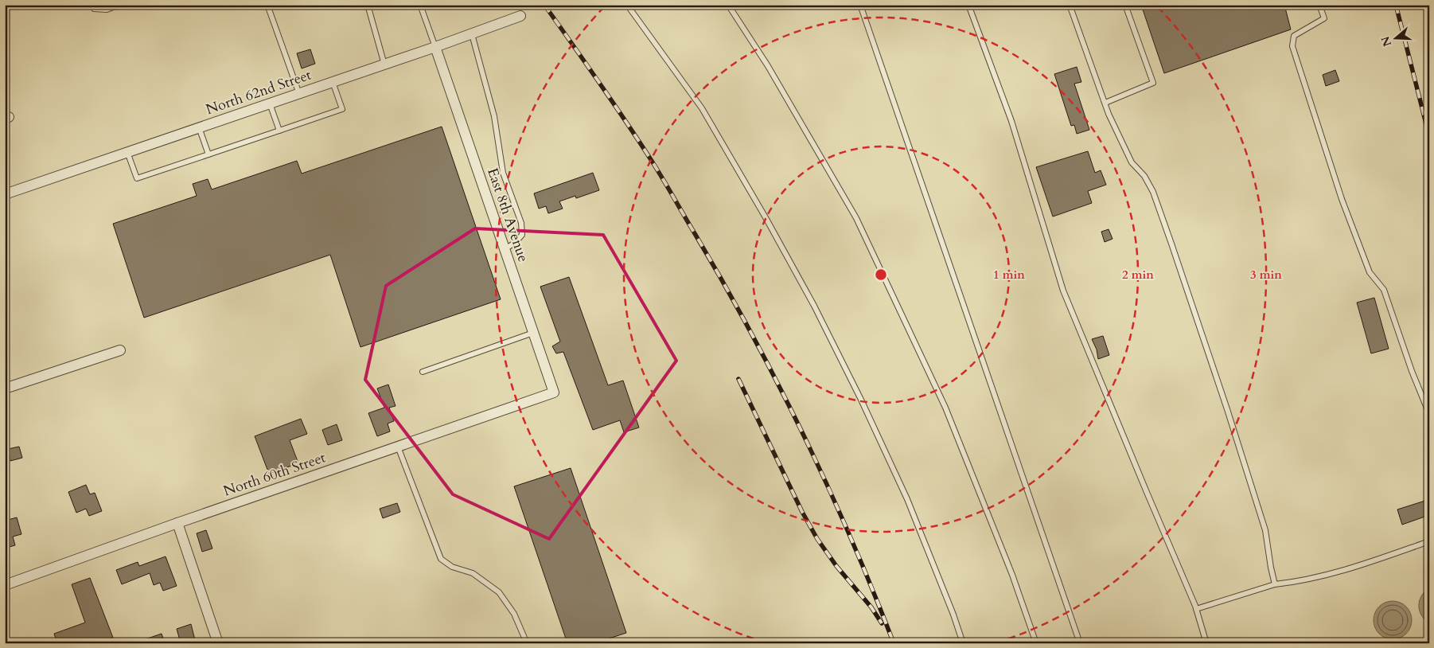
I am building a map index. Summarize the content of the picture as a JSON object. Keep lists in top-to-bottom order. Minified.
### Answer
{"streets":{"street":["North 62nd Street","East 8th Avenue","North 60th Street"]},"crossings":[["North 62nd Street","East 8th Avenue"],["East 8th Avenue","North 60th Street"]],"north":"left","rings":["1 min","2 min","3 min"]}
